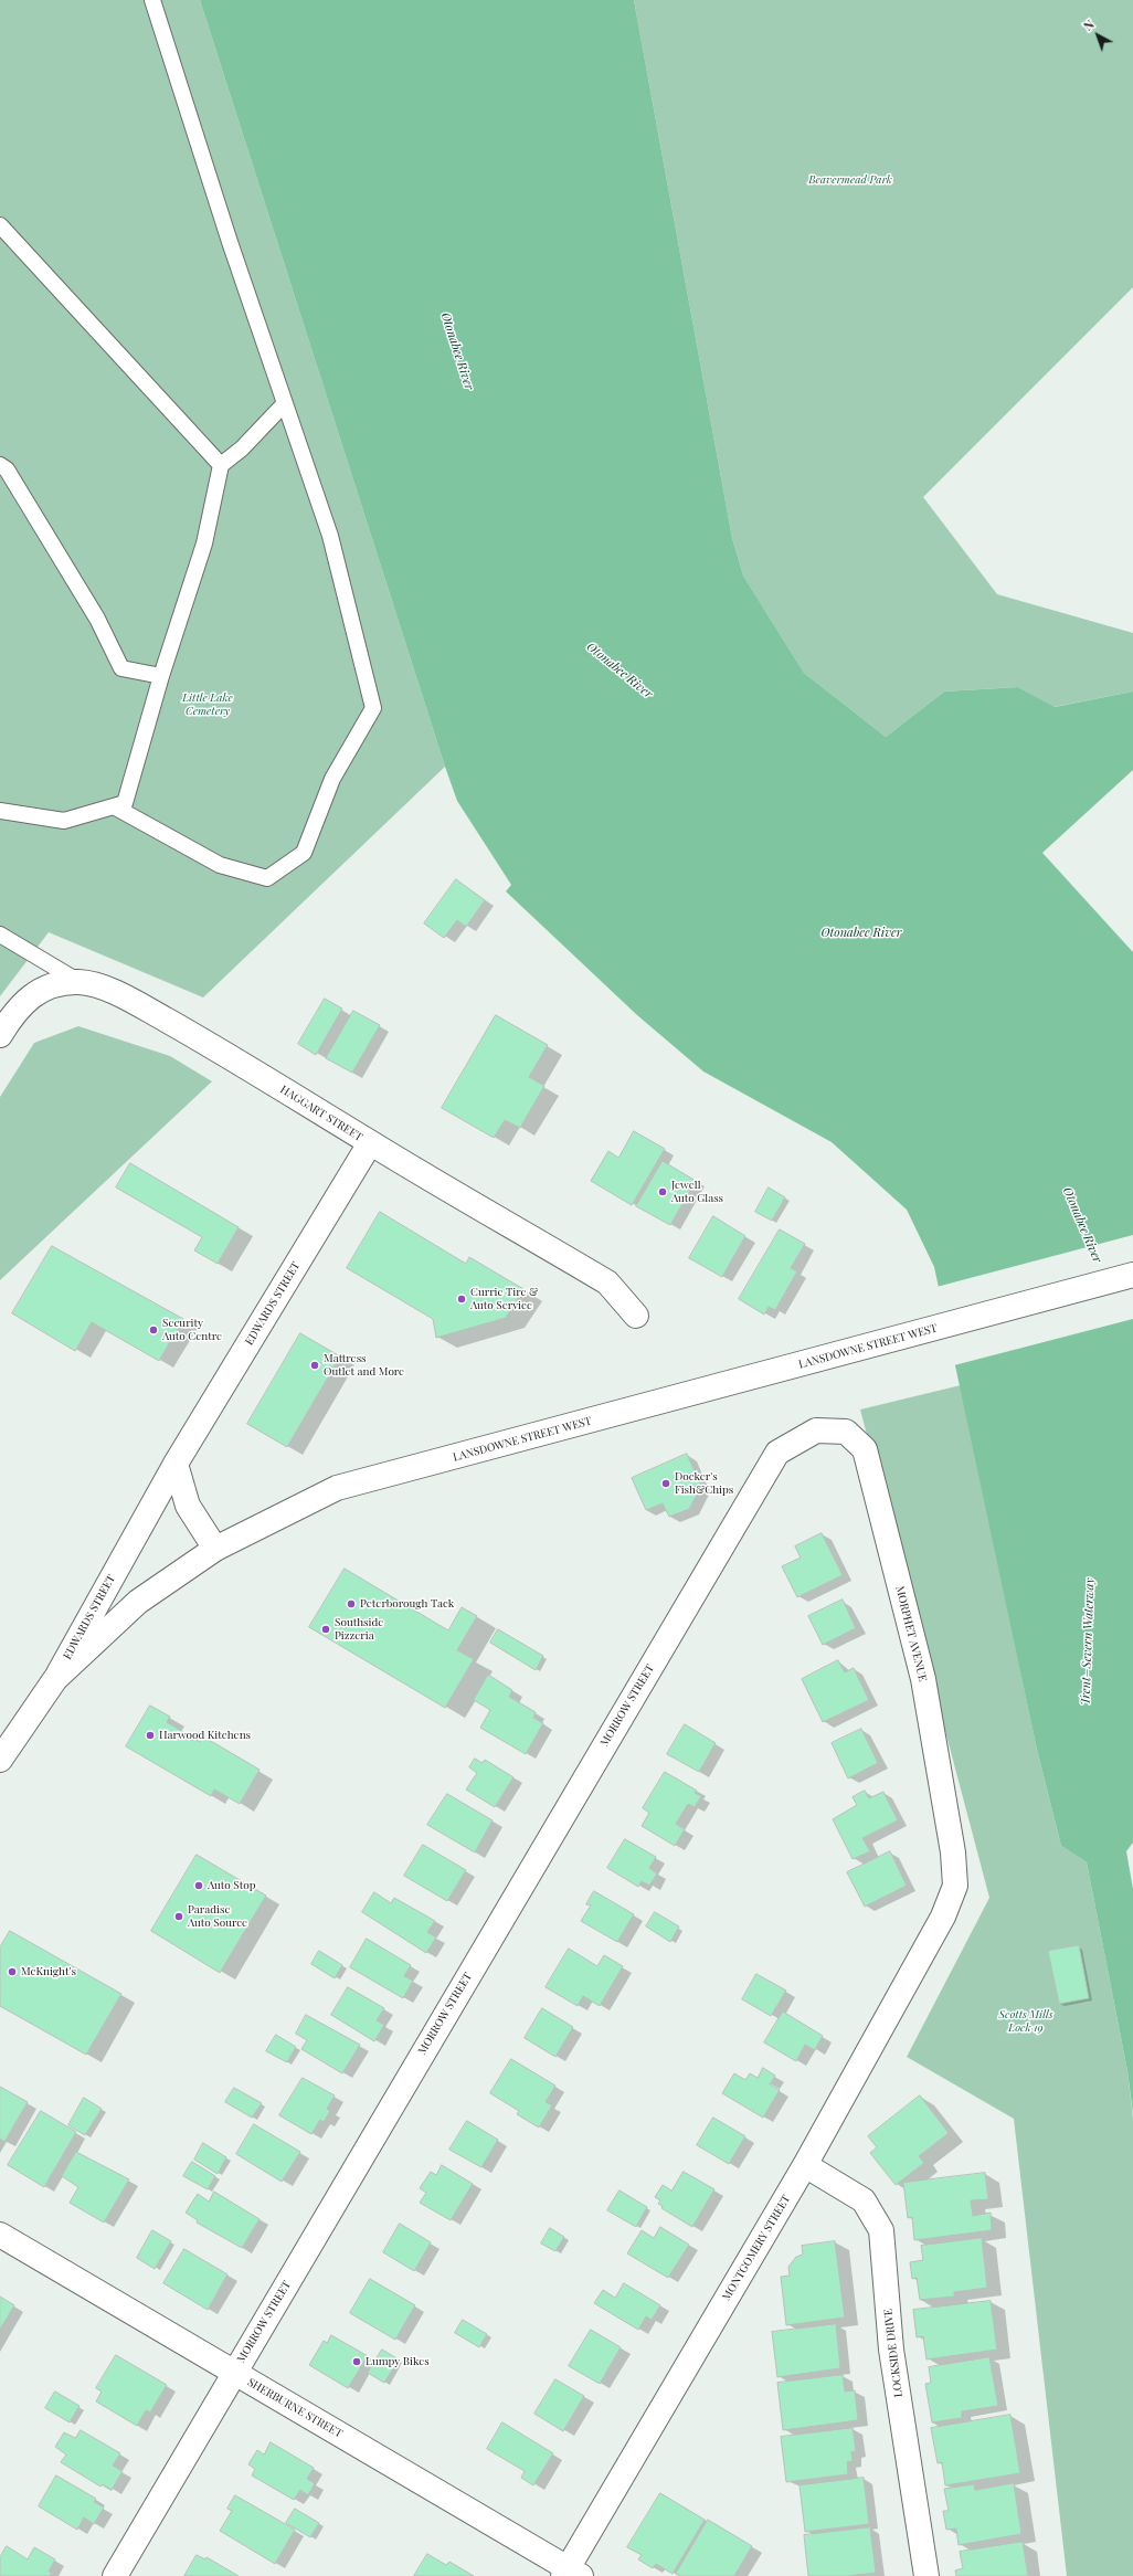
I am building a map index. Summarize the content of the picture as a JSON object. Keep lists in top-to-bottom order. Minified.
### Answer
{"streets":{"street":["HAGGART STREET","EDWARDS STREET","LANSDOWNE STREET WEST","MORPHET AVENUE","MORROW STREET","MONTGOMERY STREET","LOCKSIDE DRIVE","SHERBURNE STREET"]},"crossings":[["HAGGART STREET","EDWARDS STREET"],["EDWARDS STREET","LANSDOWNE STREET WEST"],["MORPHET AVENUE","MORROW STREET"],["MORPHET AVENUE","MONTGOMERY STREET"],["MORROW STREET","SHERBURNE STREET"],["MONTGOMERY STREET","LOCKSIDE DRIVE"],["MONTGOMERY STREET","SHERBURNE STREET"]],"water":["Otonabee River","Trent–Severn Waterway"],"parks":["Beavermead Park","Little Lake Cemetery","Scotts Mills Lock 19"],"places":["Jewell Auto Glass","Currie Tire & Auto Service","Security Auto Centre","Mattress Outlet and More","Docker's Fish&Chips","Peterborough Tack","Southside Pizzeria","Harwood Kitchens","Auto Stop","Paradise Auto Source","McKnight's","Lumpy Bikes"],"north":"top left"}
